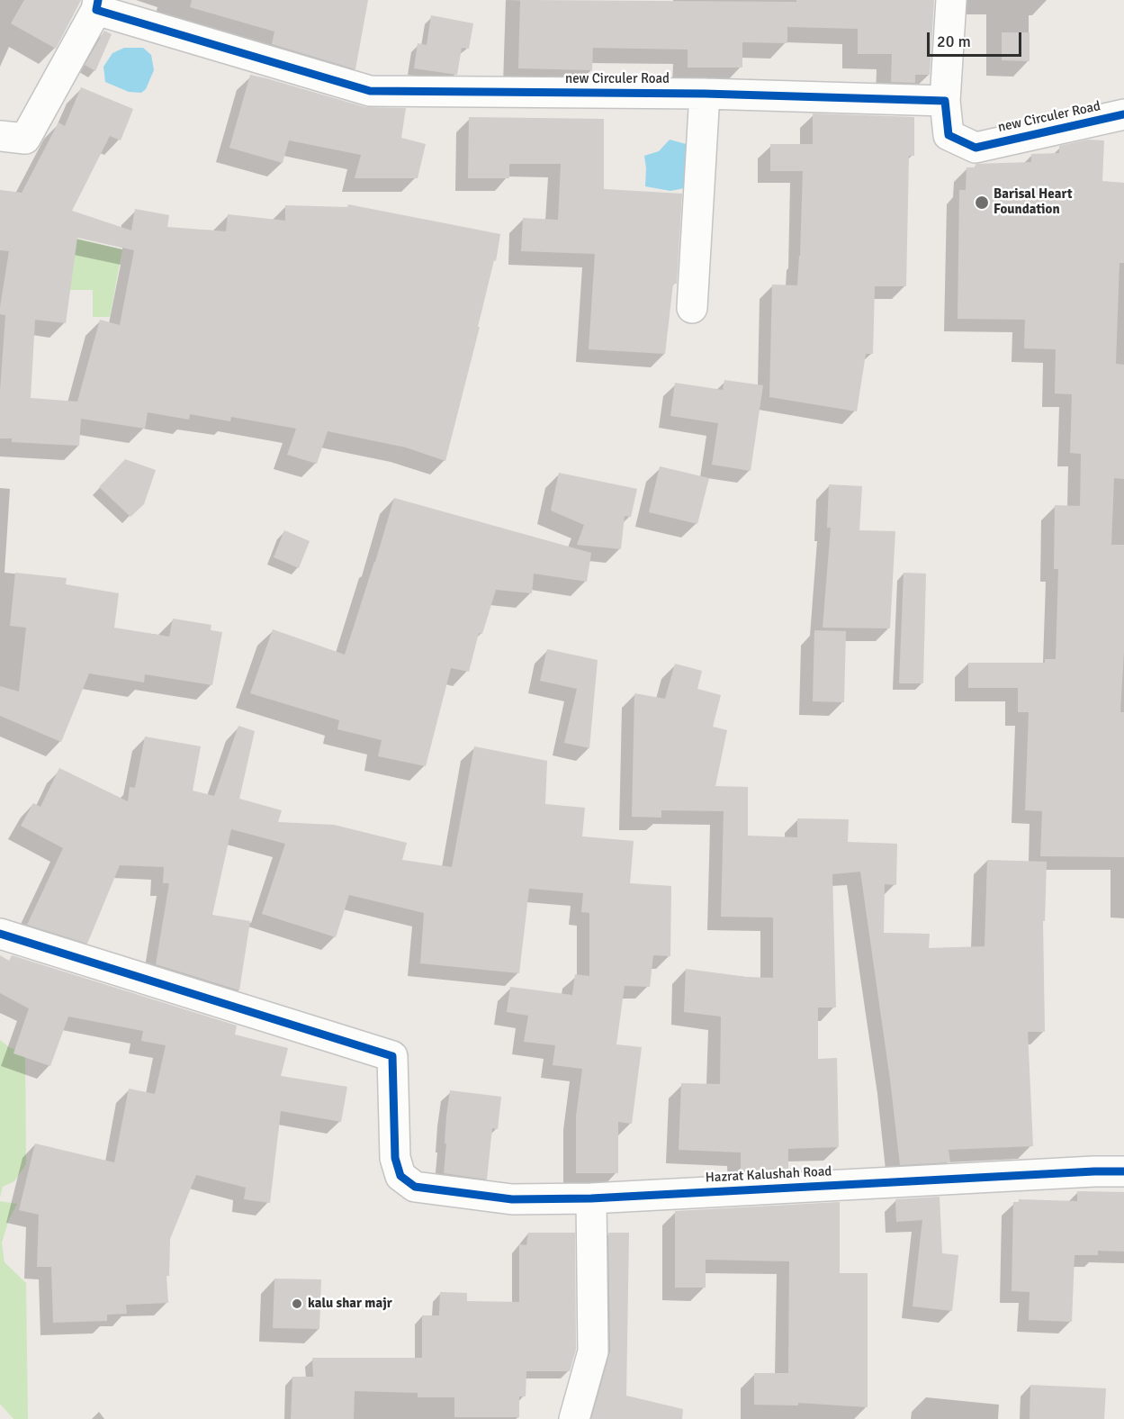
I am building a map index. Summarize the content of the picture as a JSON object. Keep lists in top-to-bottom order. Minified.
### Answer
{"streets":{"street":["new Circuler Road","Hazrat Kalushah Road"]},"places":["Barisal Heart Foundation","kalu shar majr"],"scale_bar":"20 m"}
